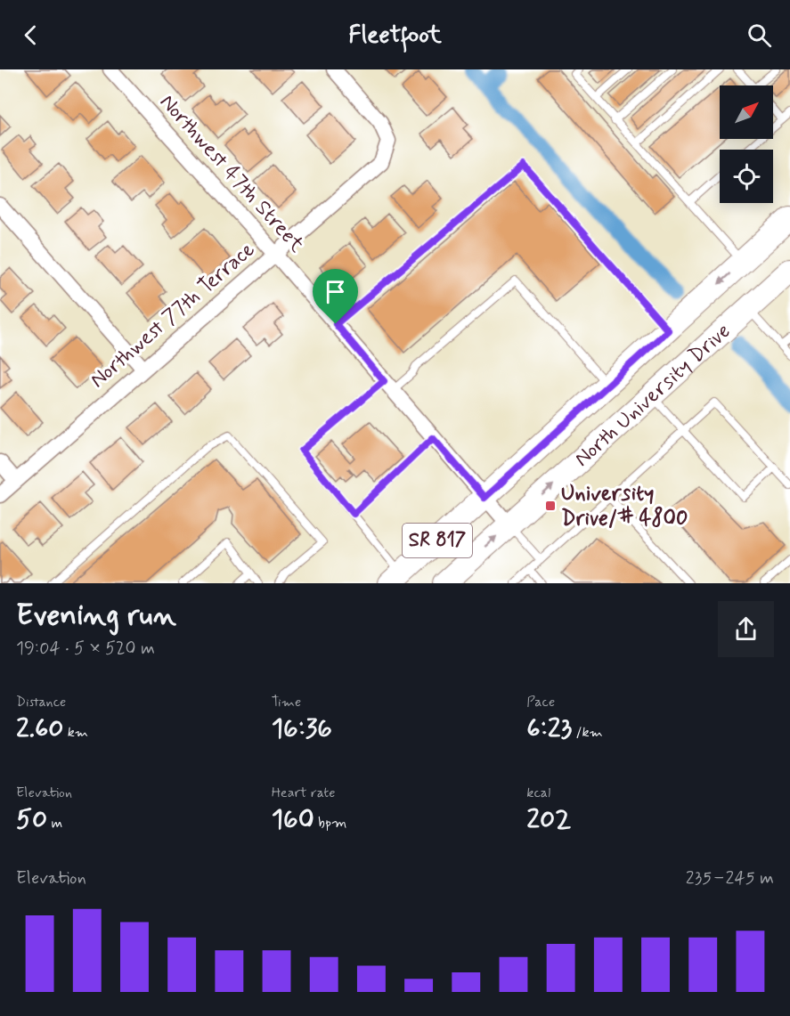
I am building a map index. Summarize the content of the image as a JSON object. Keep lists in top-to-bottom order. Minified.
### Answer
{"streets":{"main road":["North University Drive","SR 817"],"street":["Northwest 47th Street","Northwest 77th Terrace"]},"crossings":[["Northwest 47th Street","Northwest 77th Terrace"],["Northwest 47th Street","North University Drive"]],"places":{"transit":["University Drive/# 4800"]},"north":"top right","page":{"header":"Fleetfoot","heading":["Evening run","19:04 · 5 × 520 m"],"stats":[["Distance","2.60 km"],["Time","16:36"],["Pace","6:23 /km"],["Elevation","50 m"],["Heart rate","160 bpm"],["kcal","202"]],"chart":["Elevation","235–245 m"]}}
